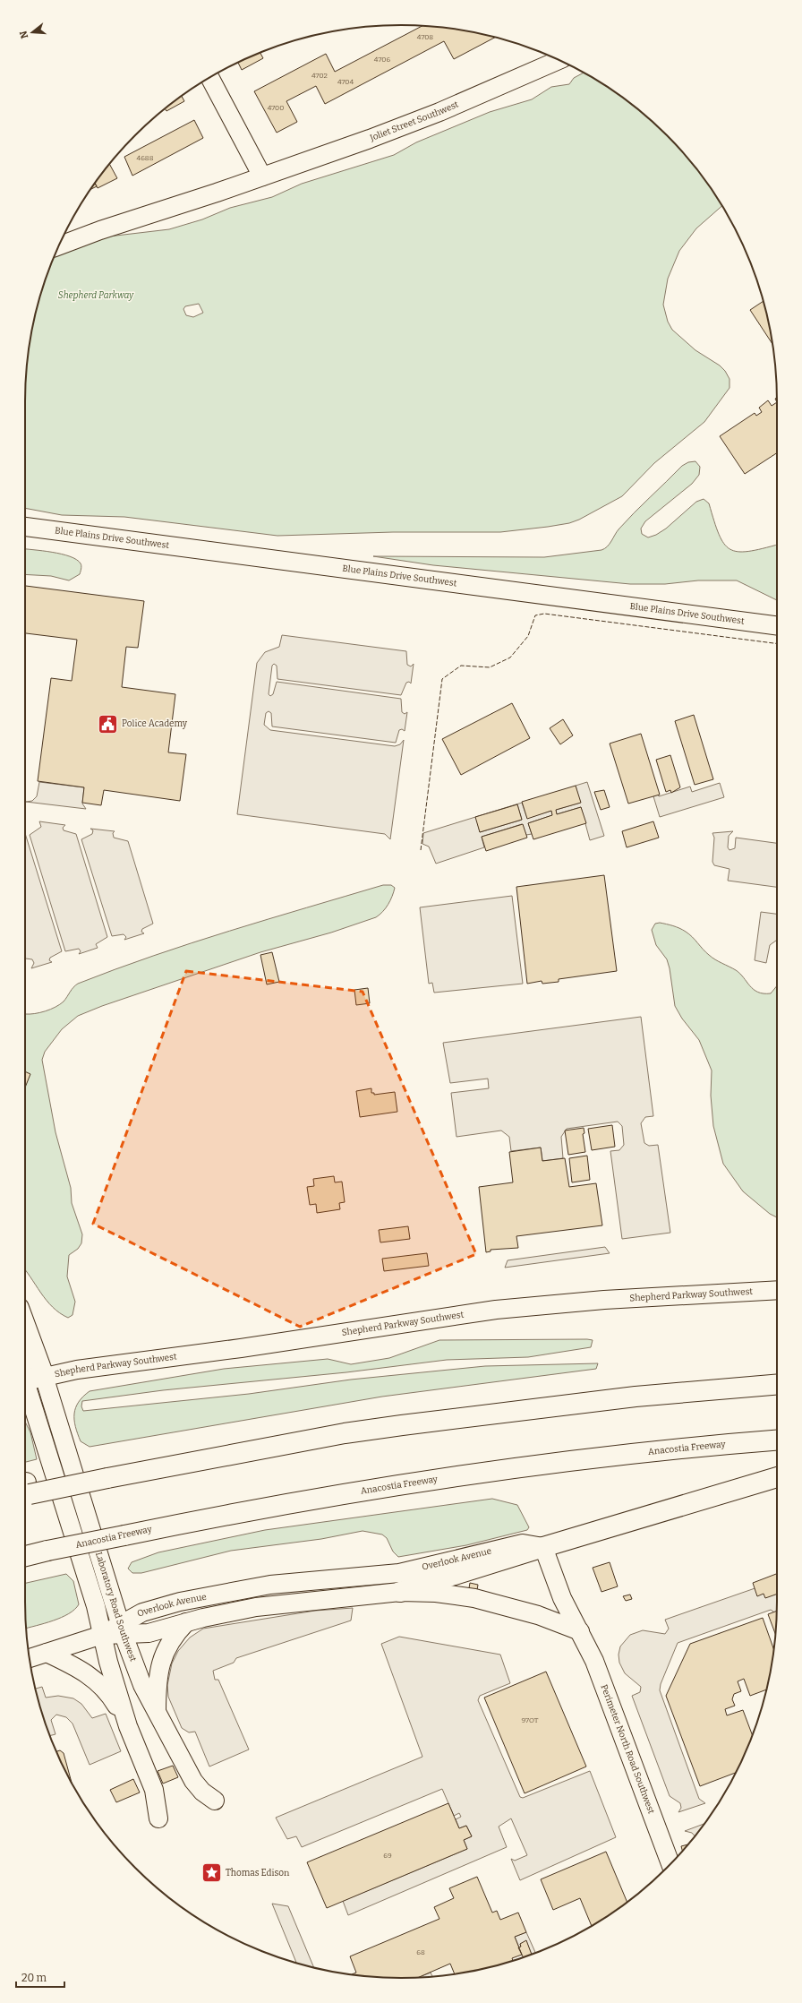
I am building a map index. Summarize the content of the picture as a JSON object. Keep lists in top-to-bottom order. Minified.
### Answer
{"streets":{"highway":["Anacostia Freeway"],"street":["Joliet Street Southwest","Blue Plains Drive Southwest","Shepherd Parkway Southwest","Overlook Avenue","Laboratory Road Southwest","Perimeter North Road Southwest"]},"crossings":[["Shepherd Parkway Southwest","Laboratory Road Southwest"],["Overlook Avenue","Laboratory Road Southwest"],["Overlook Avenue","Perimeter North Road Southwest"]],"parks":["Shepherd Parkway"],"places":{"public building":["Police Academy"],"place":["Thomas Edison"]},"house_numbers":["4708","4706","4702","4704","4700","4688","97OT","69","68"],"scale_bar":"20 m","north":"left"}
